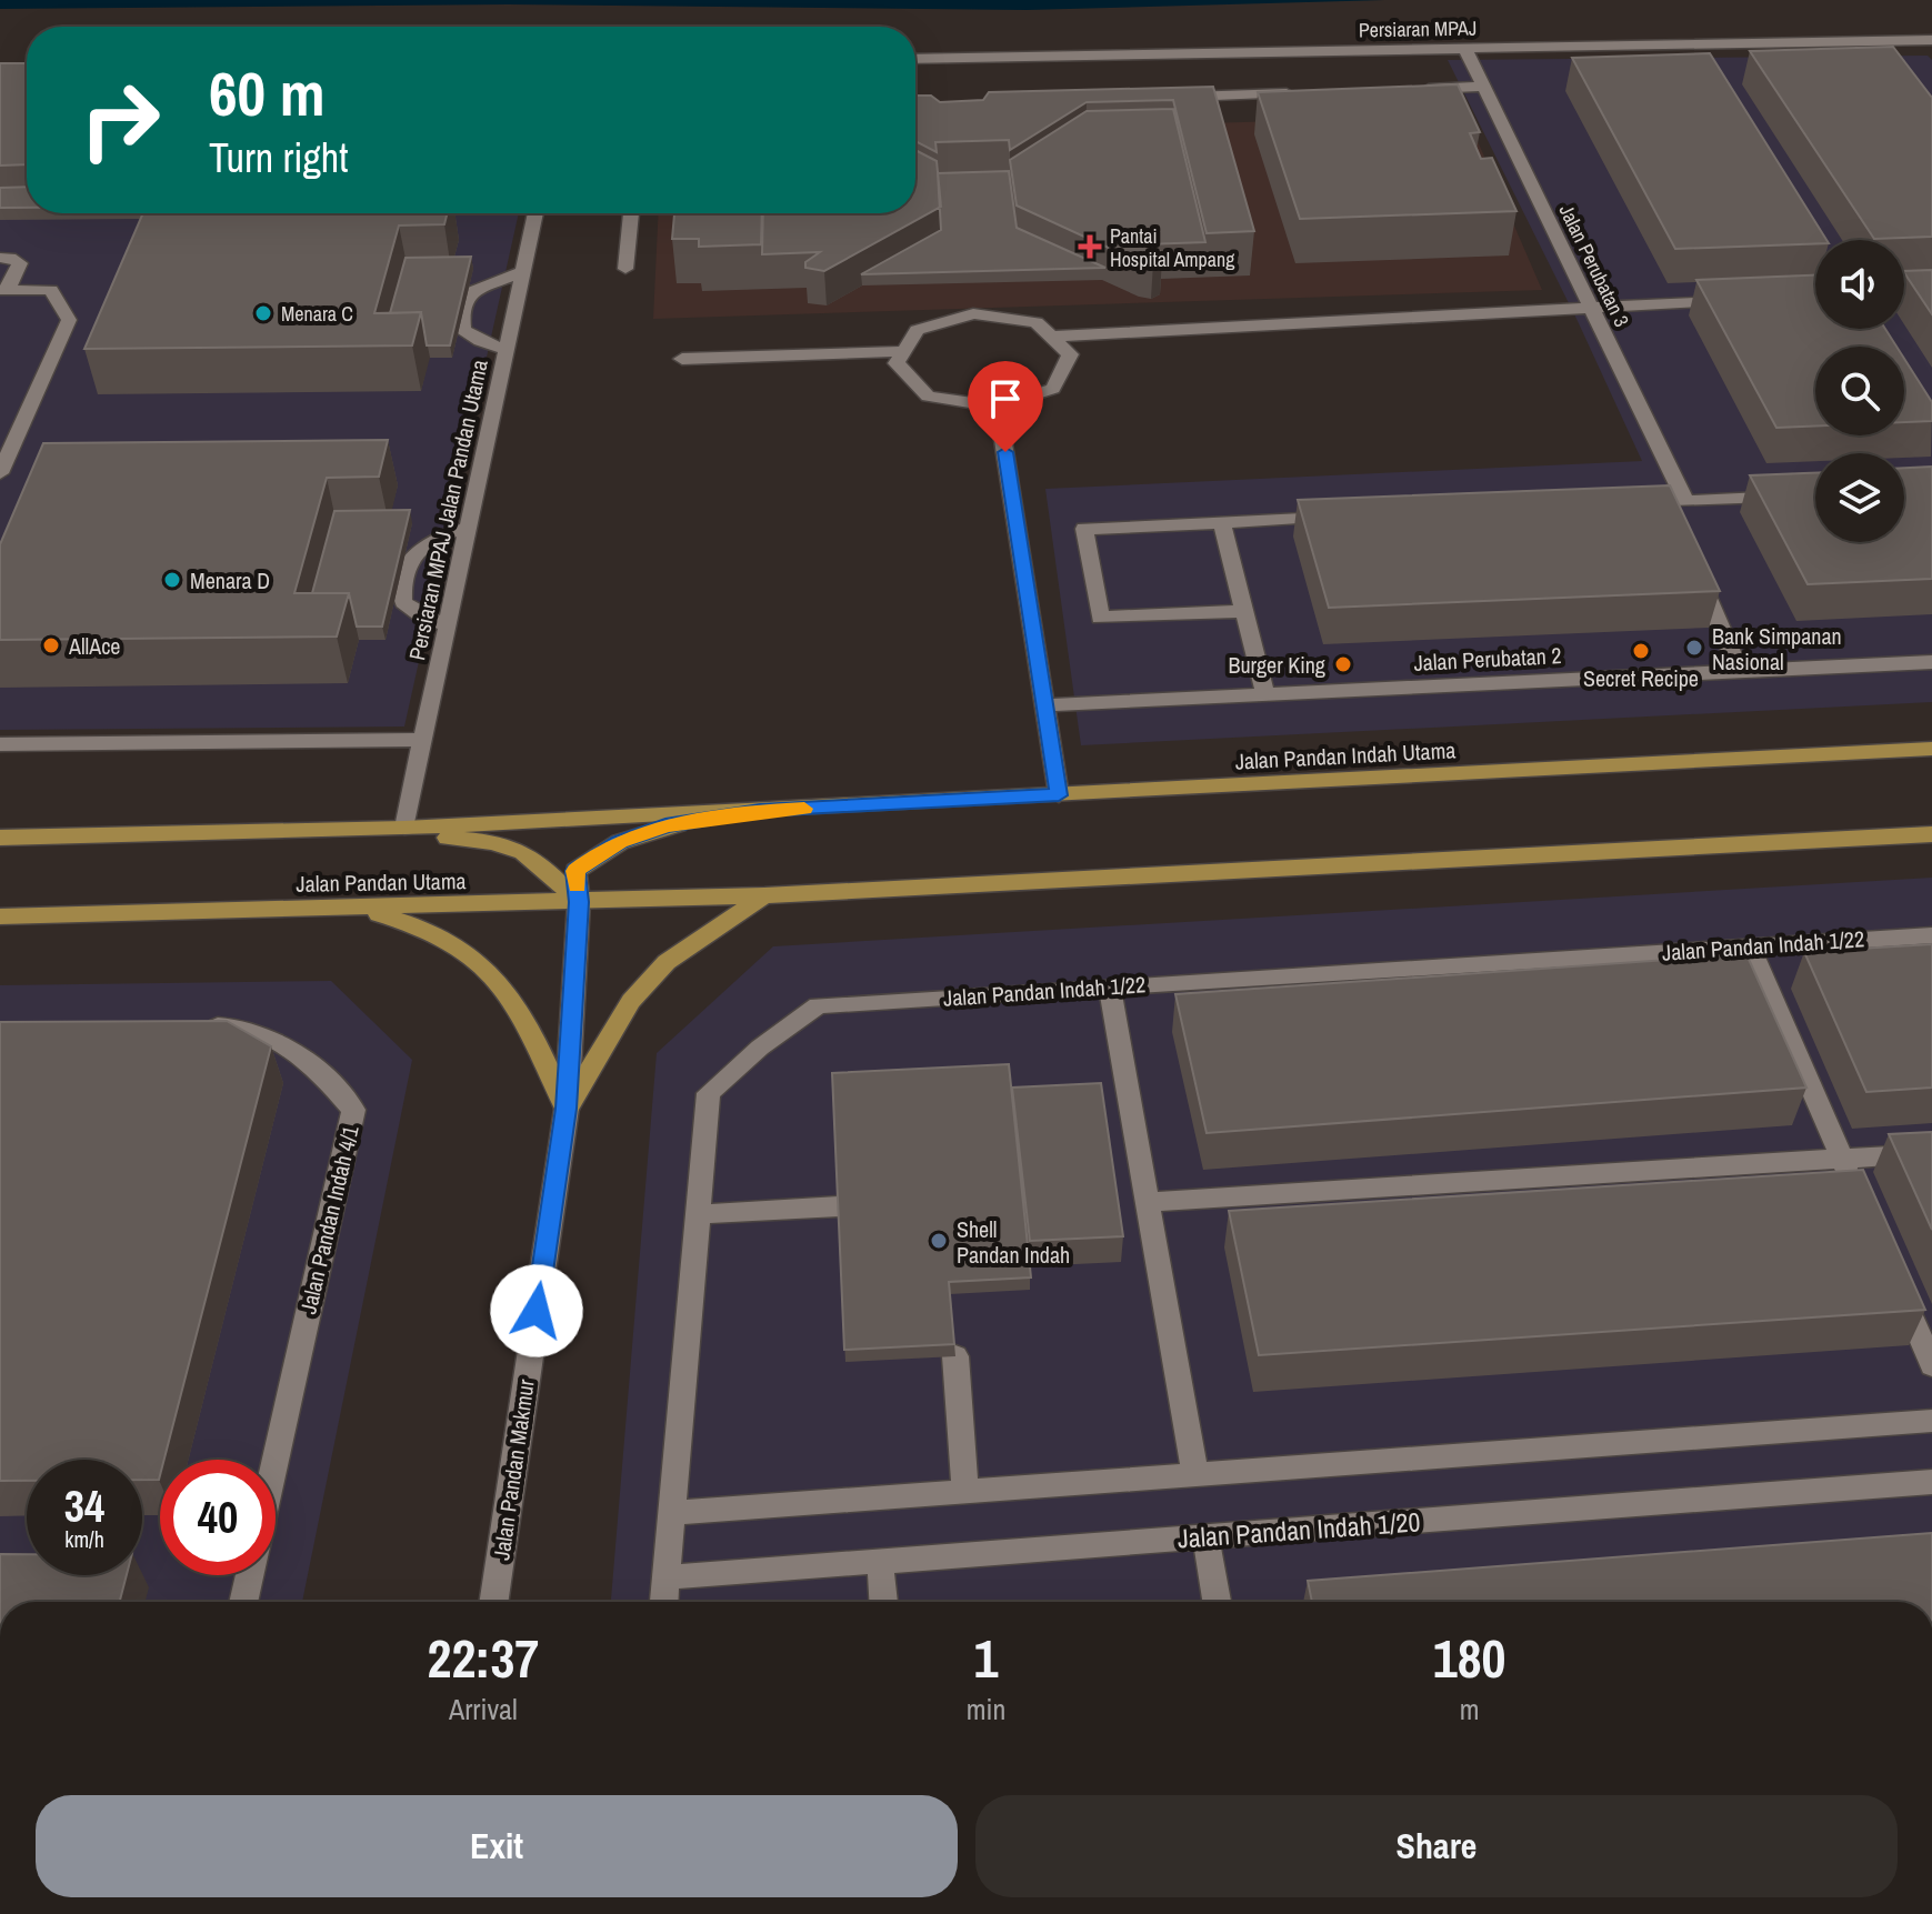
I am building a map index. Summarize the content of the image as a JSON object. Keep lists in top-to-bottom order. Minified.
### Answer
{"streets":{"main road":["Jalan Pandan Indah Utama","Jalan Pandan Utama"],"street":["Persiaran MPAJ","Jalan Perubatan 3","Persiaran MPAJ Jalan Pandan Utama","Jalan Perubatan 2","Jalan Pandan Indah 1/22","Jalan Pandan Indah 4/1","Jalan Pandan Makmur","Jalan Pandan Indah 1/20"]},"crossings":[["Persiaran MPAJ","Jalan Perubatan 3"],["Jalan Pandan Utama","Jalan Pandan Makmur"],["Jalan Pandan Indah 1/22","Jalan Pandan Indah 1/20"]],"places":{"health":["Pantai Hospital Ampang"],"other":["Menara C","Menara D","AllAce","Bank Simpanan Nasional","Secret Recipe","Burger King","Shell Pandan Indah"]},"page":{"turn":["60 m","Turn right"],"speed":"34 km/h","limit":"40","eta":["22:37","Arrival","1","min","180","m"],"buttons":["Exit","Share"]}}
